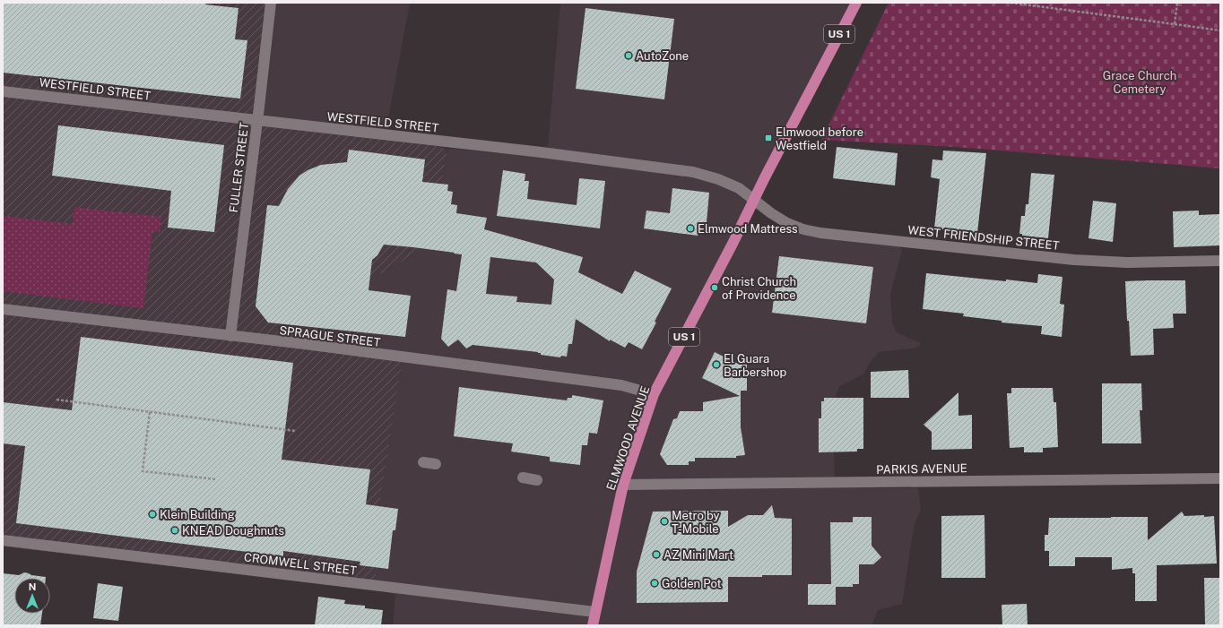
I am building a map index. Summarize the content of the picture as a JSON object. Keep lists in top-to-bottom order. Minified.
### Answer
{"streets":{"main road":["US 1","ELMWOOD AVENUE"],"street":["WESTFIELD STREET","FULLER STREET","WEST FRIENDSHIP STREET","SPRAGUE STREET","PARKIS AVENUE","CROMWELL STREET"]},"crossings":[["WESTFIELD STREET","FULLER STREET"],["WESTFIELD STREET","WEST FRIENDSHIP STREET"],["WESTFIELD STREET","ELMWOOD AVENUE"],["FULLER STREET","SPRAGUE STREET"],["WEST FRIENDSHIP STREET","ELMWOOD AVENUE"],["SPRAGUE STREET","ELMWOOD AVENUE"],["ELMWOOD AVENUE","PARKIS AVENUE"],["ELMWOOD AVENUE","CROMWELL STREET"]],"parks":["Grace Church Cemetery"],"places":{"other":["AutoZone","Elmwood Mattress","Christ Church of Providence","El Guara Barbershop","Klein Building","Metro by T-Mobile","KNEAD Doughnuts","AZ Mini Mart","Golden Pot"],"transit":["Elmwood before Westfield"]},"north":"top"}
